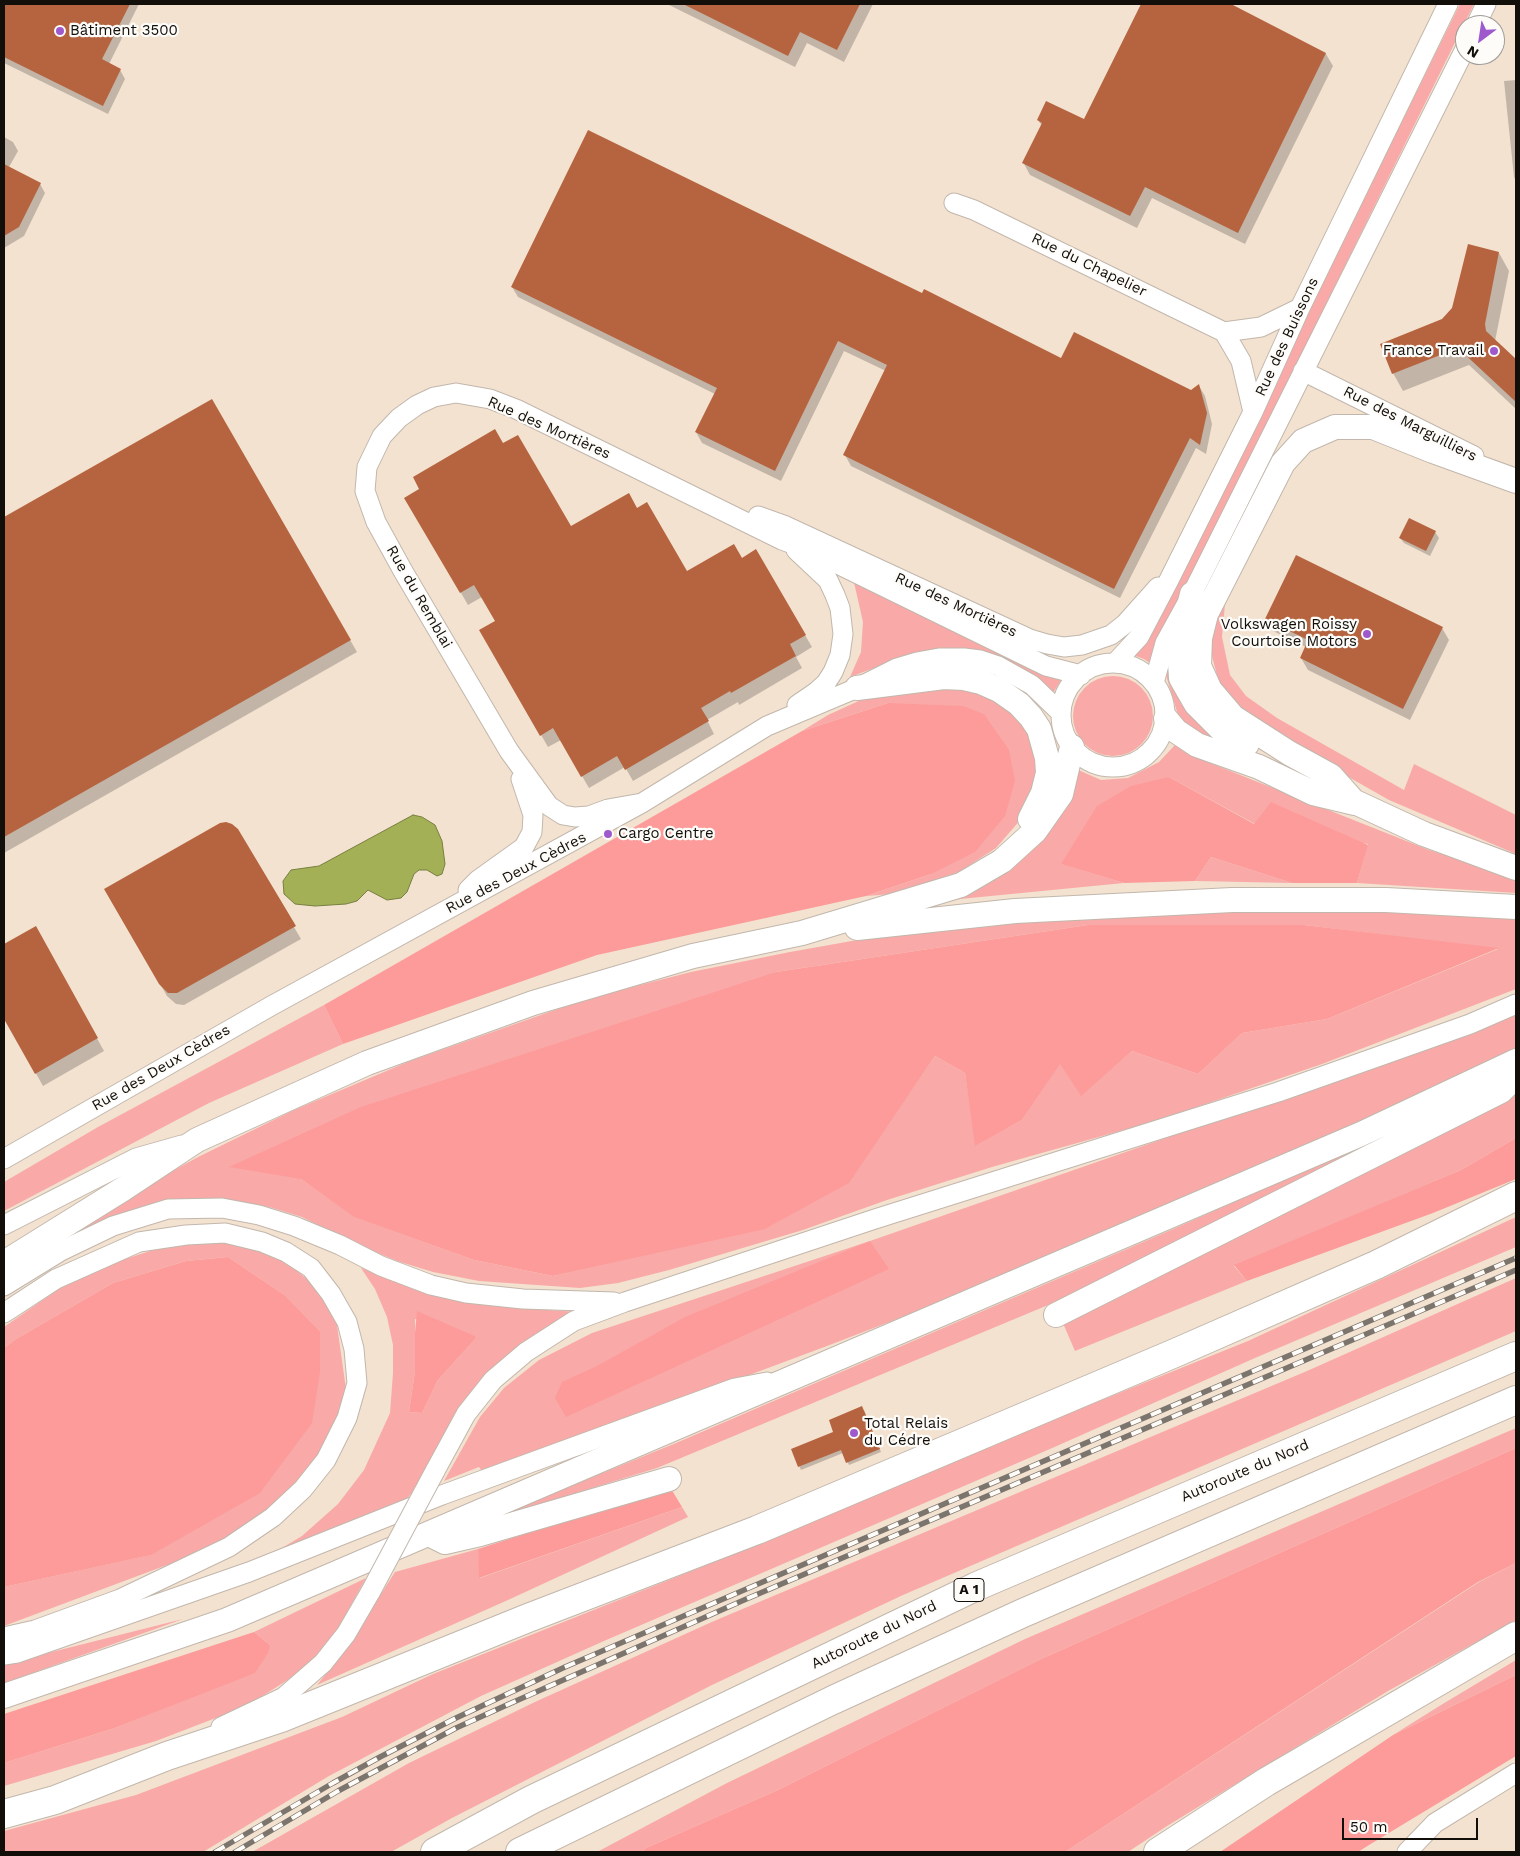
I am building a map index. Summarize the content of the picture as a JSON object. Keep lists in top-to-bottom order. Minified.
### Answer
{"streets":{"highway":["Autoroute du Nord","A 1"],"street":["Rue du Chapelier","Rue des Buissons","Rue des Marguilliers","Rue des Mortières","Rue du Remblai","Rue des Deux Cèdres"]},"crossings":[["Rue des Buissons","Rue des Marguilliers"],["Rue des Buissons","Rue des Mortières"],["Rue des Buissons","Rue des Deux Cèdres"],["Rue des Mortières","Rue du Remblai"],["Rue des Mortières","Rue des Deux Cèdres"],["Rue du Remblai","Rue des Deux Cèdres"]],"places":["Bâtiment 3500","France Travail","Volkswagen Roissy Courtoise Motors","Cargo Centre","Total Relais du Cédre"],"scale_bar":"50 m","north":"bottom left"}
